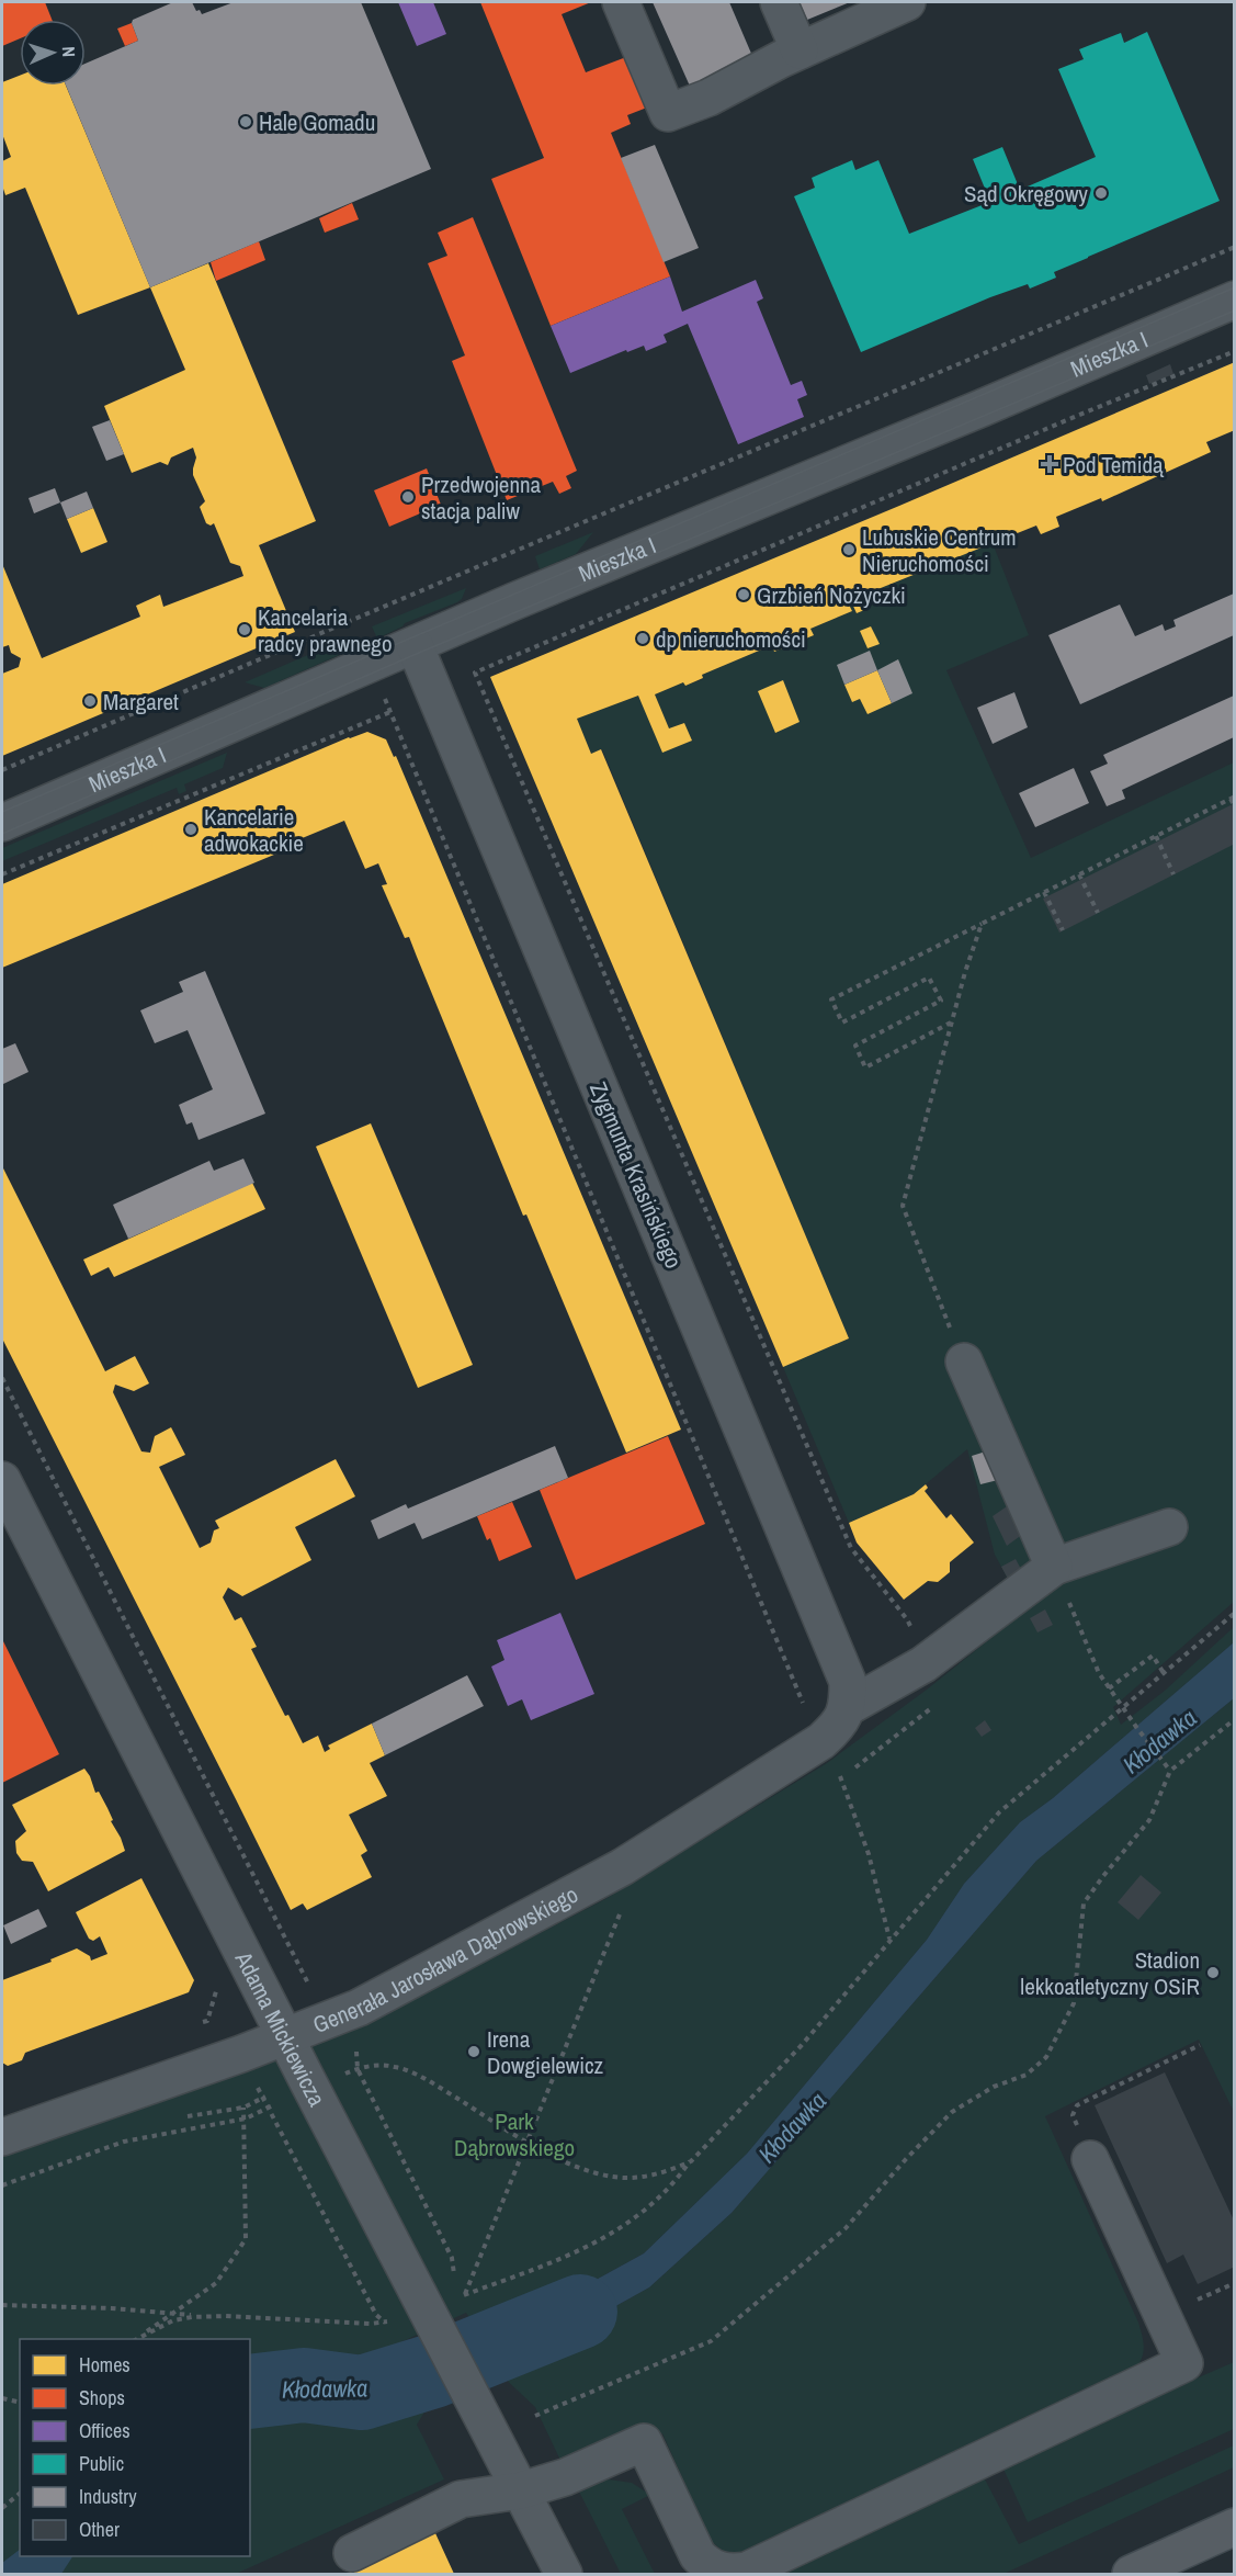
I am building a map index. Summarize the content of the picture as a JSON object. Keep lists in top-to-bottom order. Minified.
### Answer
{"streets":{"street":["Mieszka I","Zygmunta Krasińskiego","Generała Jarosława Dąbrowskiego","Adama Mickiewicza"]},"crossings":[["Mieszka I","Zygmunta Krasińskiego"],["Zygmunta Krasińskiego","Generała Jarosława Dąbrowskiego"],["Generała Jarosława Dąbrowskiego","Adama Mickiewicza"]],"water":["Kłodawka"],"parks":["Park Dąbrowskiego"],"places":{"other":["Hale Gomadu","Sąd Okręgowy","Przedwojenna stacja paliw","Lubuskie Centrum Nieruchomości","Grzbień Nożyczki","Kancelaria radcy prawnego","dp nieruchomości","Margaret","Kancelarie adwokackie","Stadion lekkoatletyczny OSiR","Irena Dowgielewicz"],"health":["Pod Temidą"]},"legend":["Homes","Shops","Offices","Public","Industry","Other"],"north":"right"}
